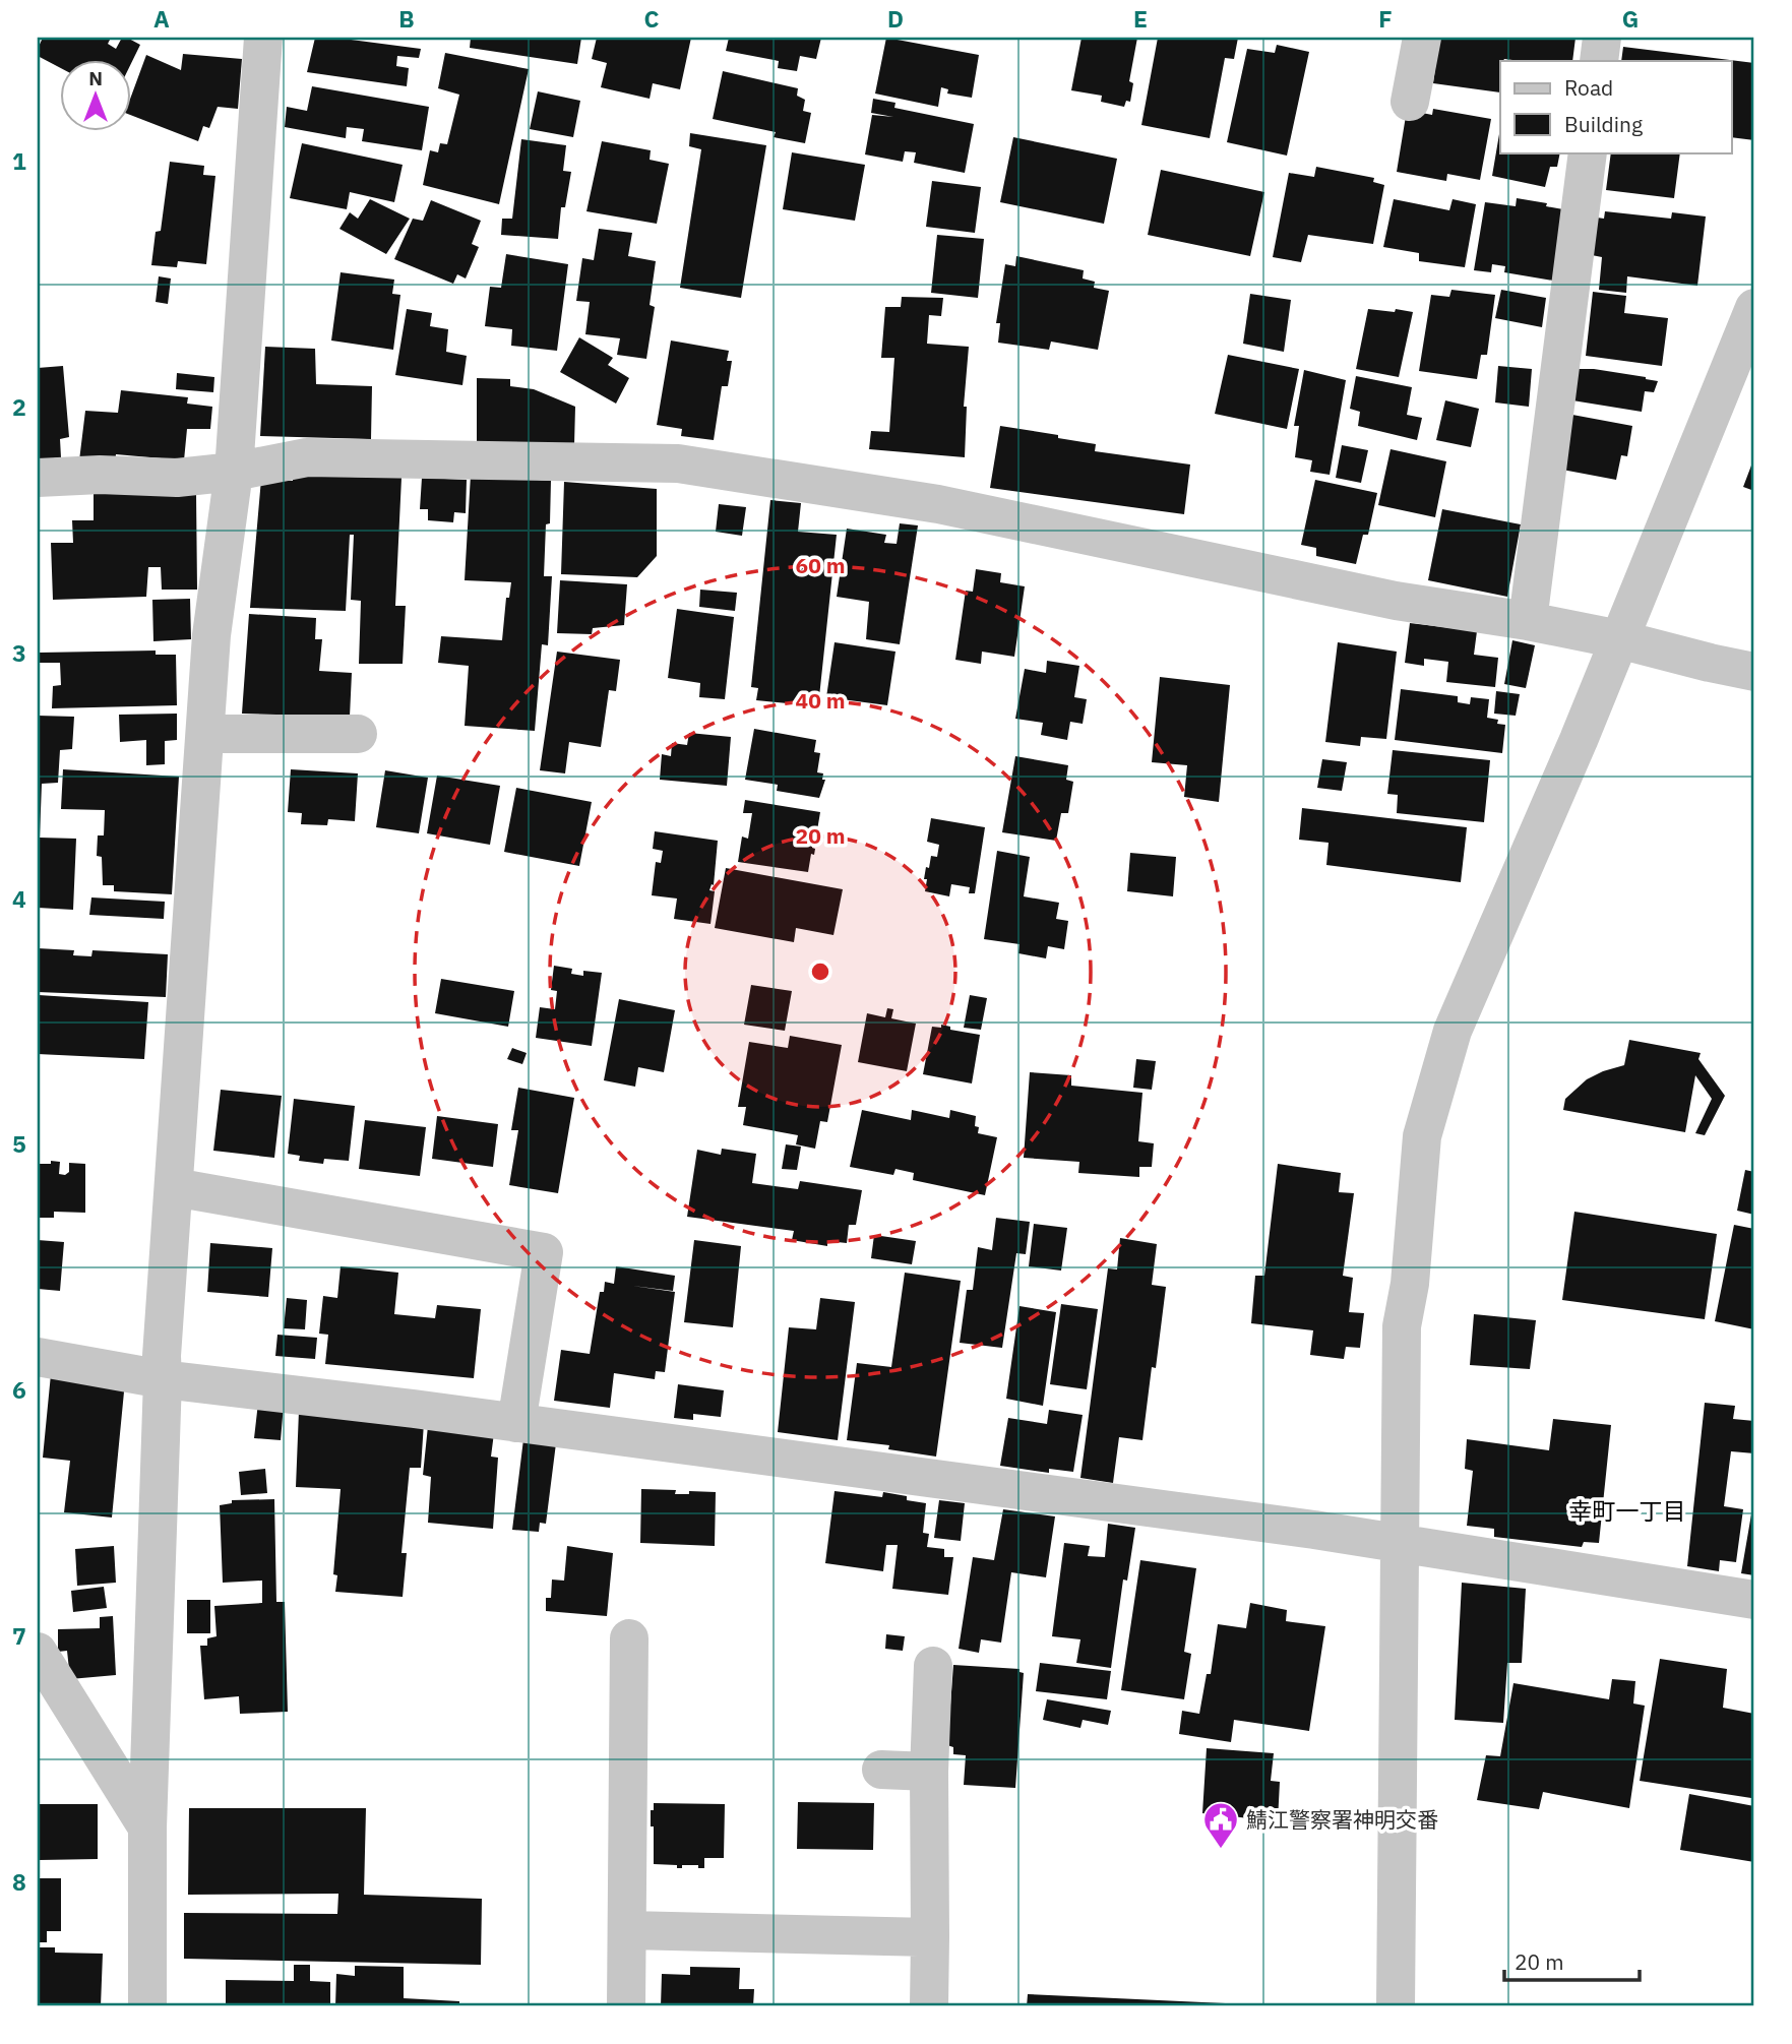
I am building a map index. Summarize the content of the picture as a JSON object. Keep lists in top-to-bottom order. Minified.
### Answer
{"districts":["幸町一丁目"],"places":{"public building":["鯖江警察署神明交番"]},"legend":["Road","Building"],"scale_bar":"20 m","north":"top","grid":{"columns":["A","B","C","D","E","F","G"],"rows":["1","2","3","4","5","6","7","8"]},"rings":["60 m","40 m","20 m"]}
